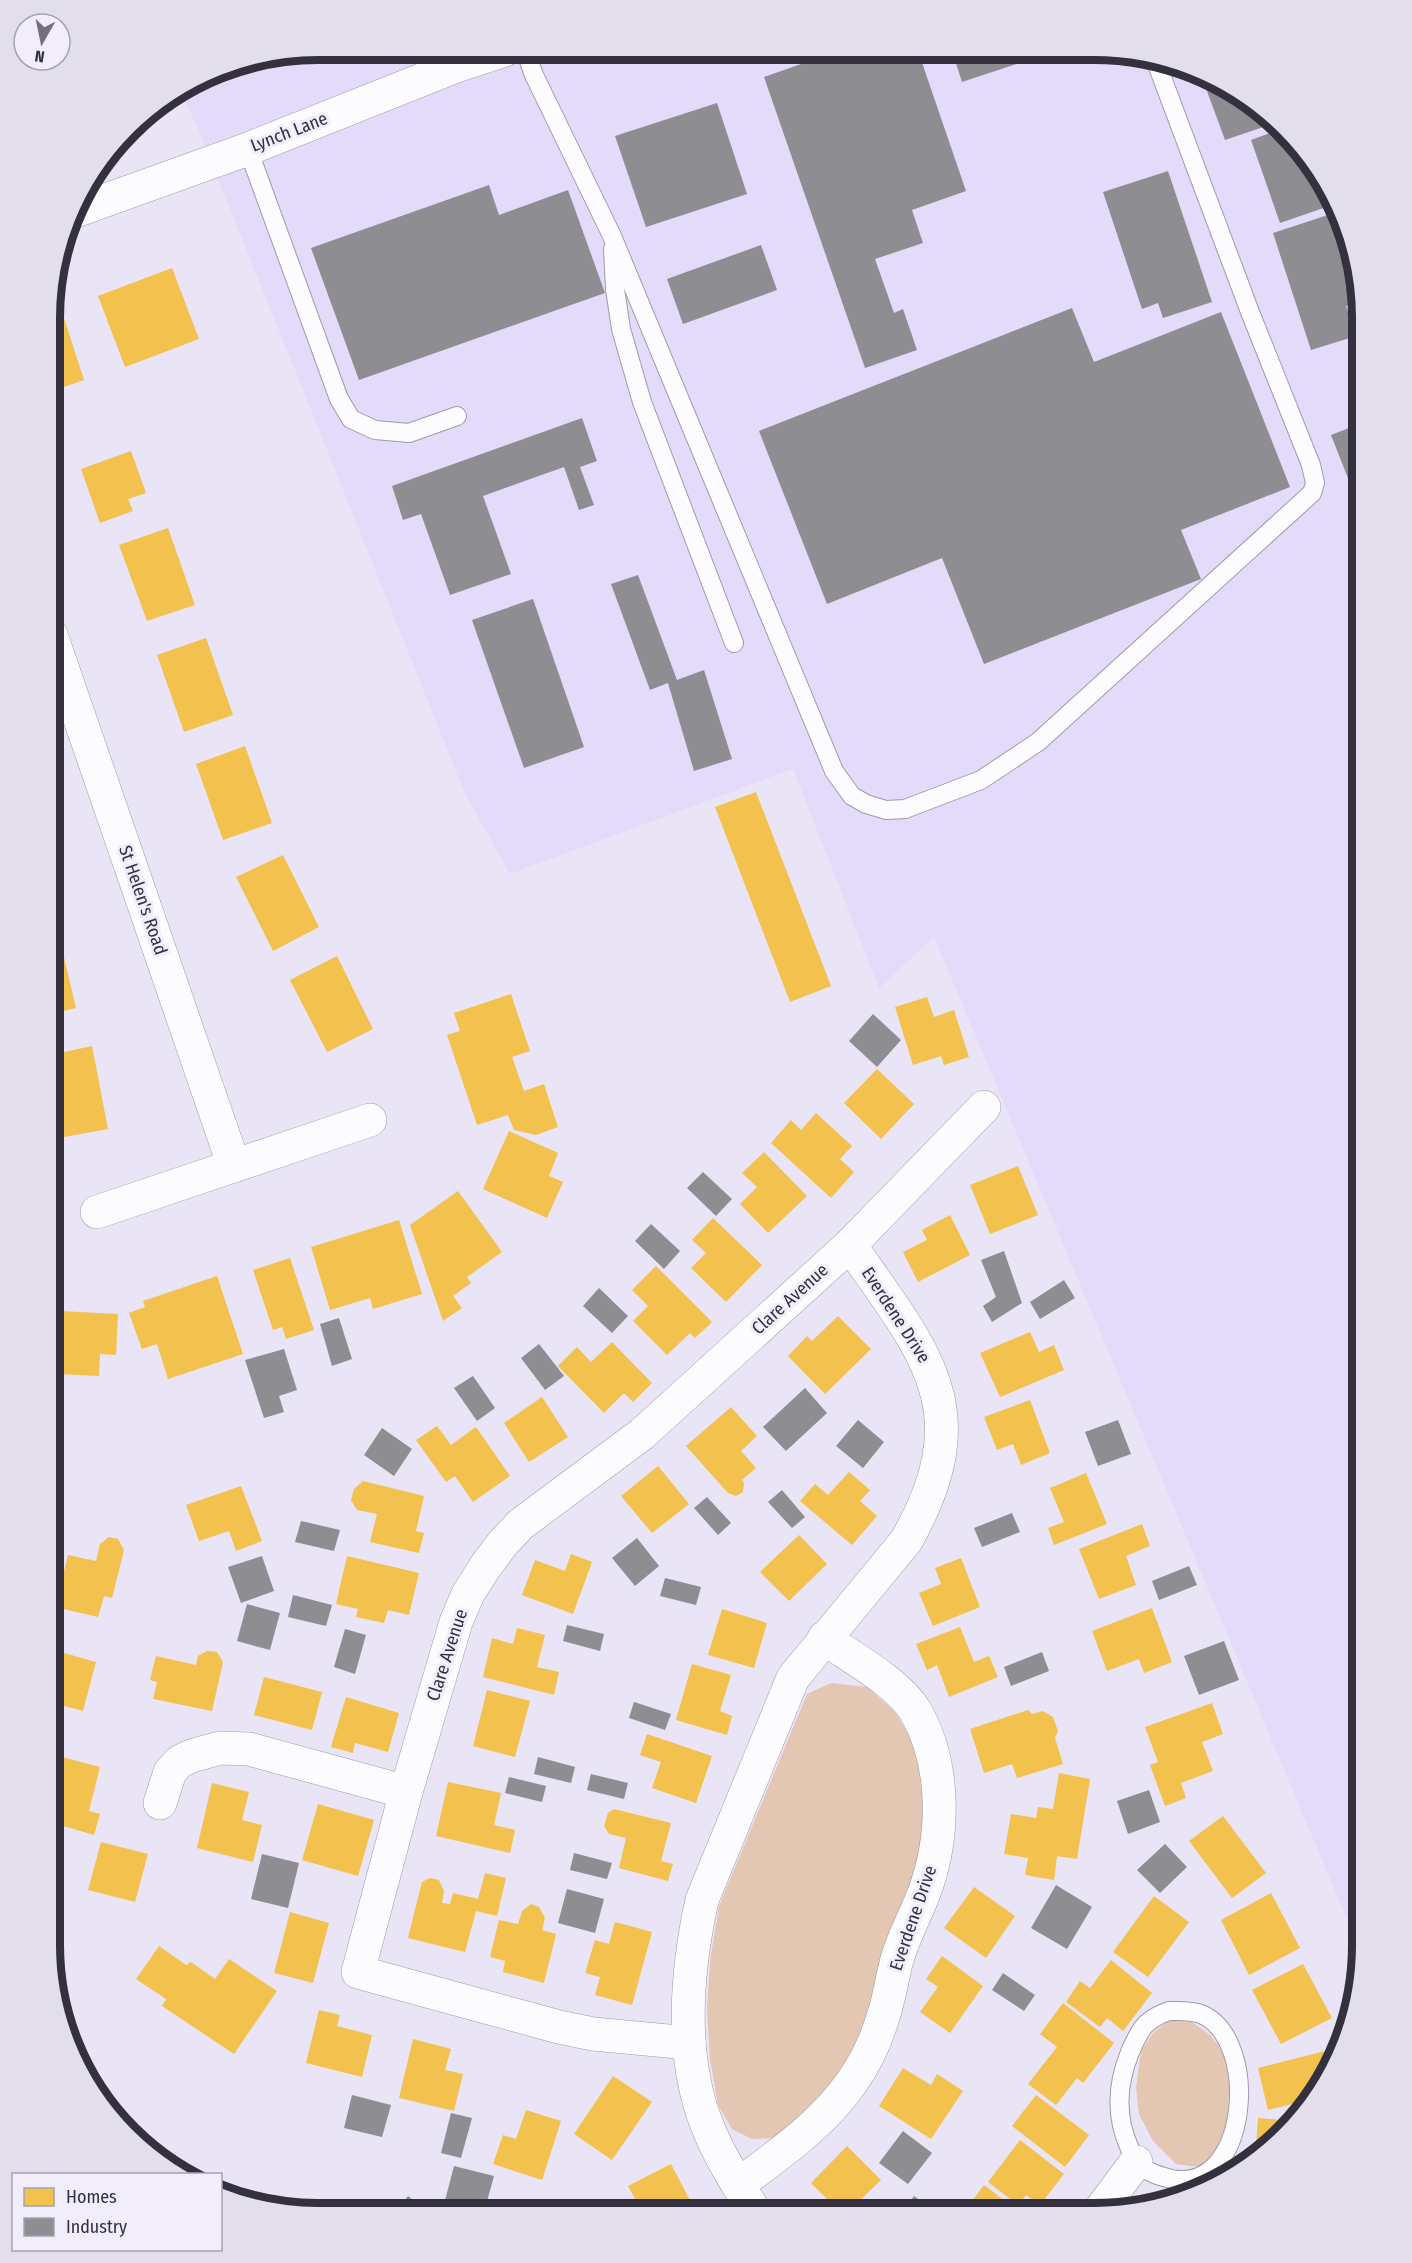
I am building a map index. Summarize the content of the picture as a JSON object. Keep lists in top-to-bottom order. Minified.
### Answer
{"streets":{"street":["Lynch Lane","St Helen's Road","Clare Avenue","Everdene Drive"]},"crossings":[["Clare Avenue","Everdene Drive"]],"legend":["Homes","Industry"],"north":"bottom"}
